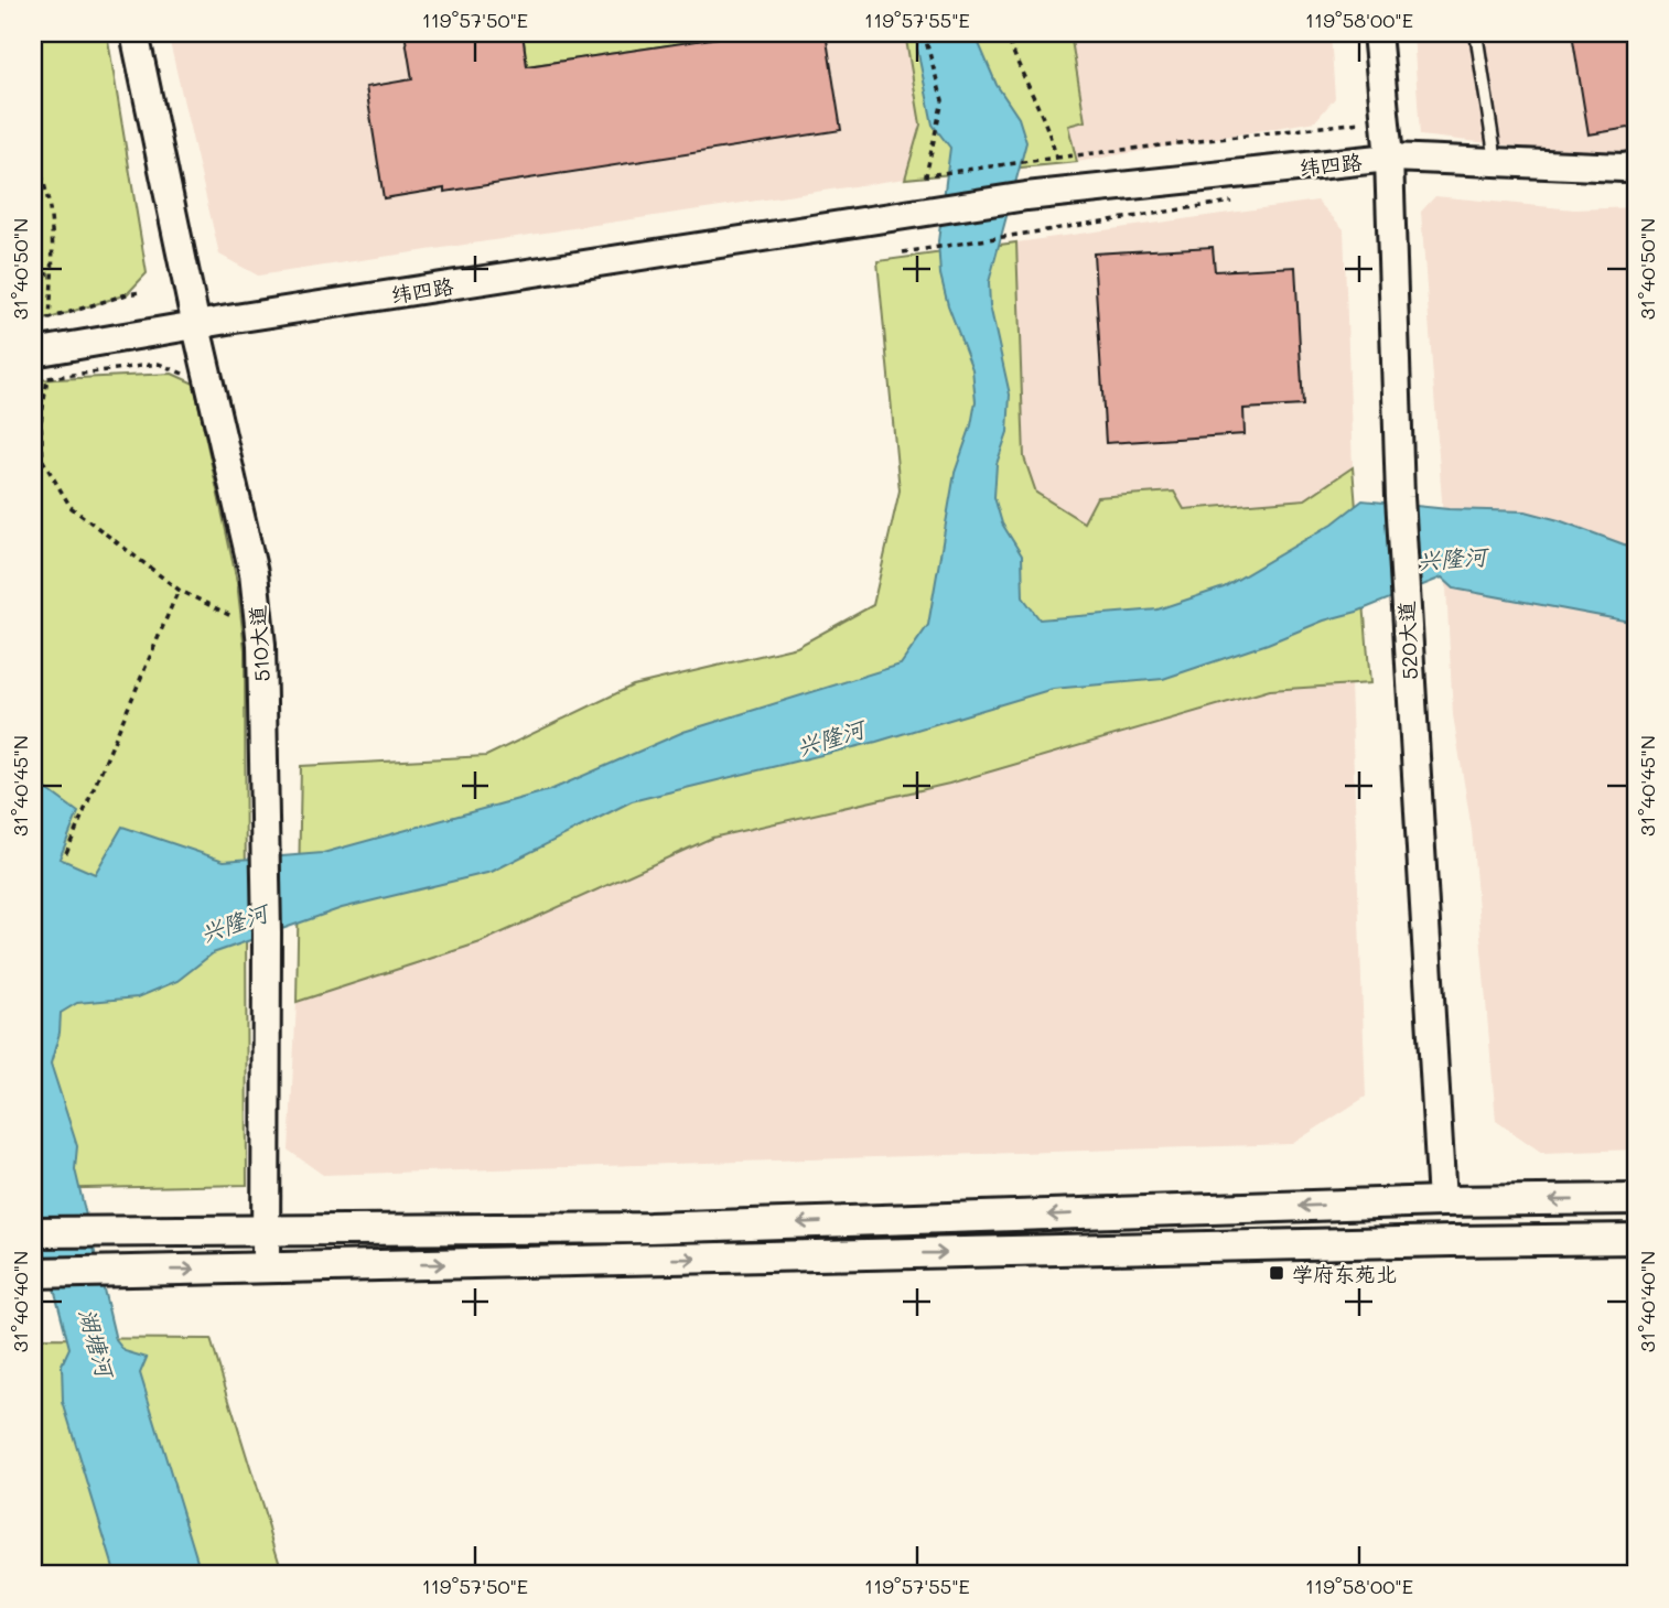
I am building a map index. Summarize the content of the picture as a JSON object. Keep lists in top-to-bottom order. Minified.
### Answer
{"streets":{"street":["纬四路","520大道","510大道"]},"crossings":[["纬四路","520大道"],["纬四路","510大道"]],"water":["兴隆河","湖塘河"],"places":{"transit":["学府东苑北"]},"coordinates":["119°57'50\"E","119°57'55\"E","119°58'00\"E","31°40'50\"N","31°40'45\"N","31°40'40\"N"]}
